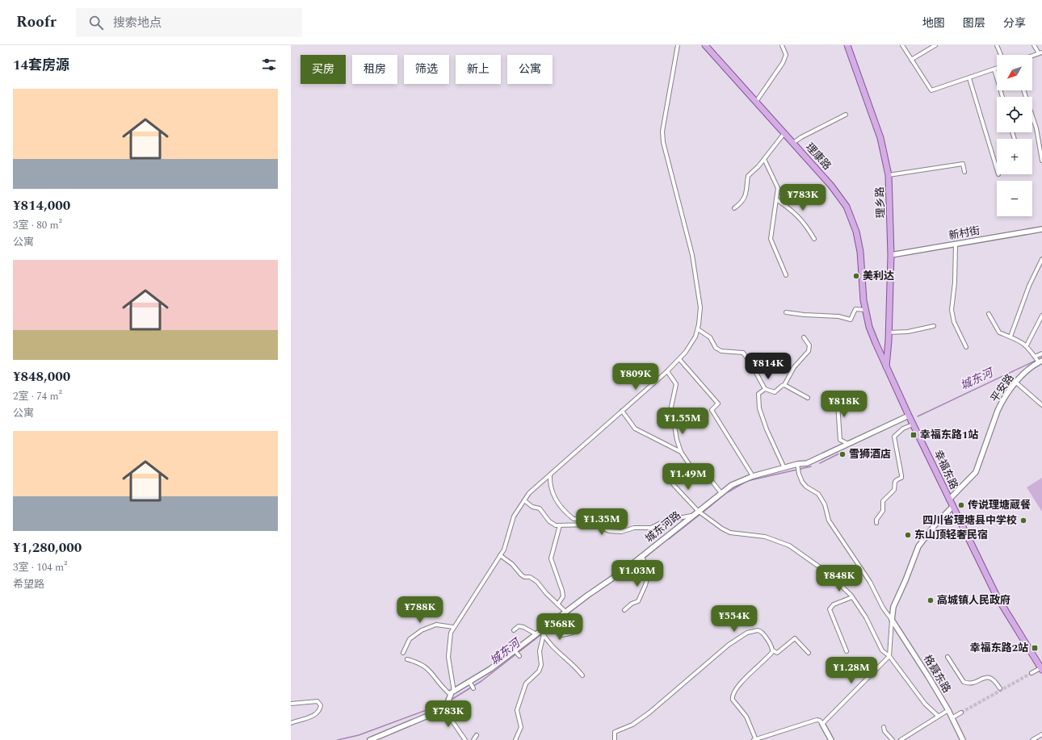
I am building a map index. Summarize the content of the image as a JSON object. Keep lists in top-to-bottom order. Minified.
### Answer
{"streets":{"main road":["理康路","理乡路","幸福东路"],"street":["新村街","平安路","城东河路","格聂东路"]},"crossings":[["理康路","幸福东路"],["理乡路","新村街"],["理乡路","幸福东路"],["平安路","幸福东路"],["幸福东路","城东河路"]],"water":["城东河"],"places":{"other":["美利达","雪狮酒店","传说理塘蔵餐","四川省理塘县中学校","东山顶轻奢民宿","高城镇人民政府"],"transit":["幸福东路1站","幸福东路2站"]},"north":"bottom left","page":{"header":"Roofr","search":"搜索地点","nav":["地图","图层","分享"],"heading":"14套房源","map_buttons":["+","−"],"chip":["买房","租房","筛选","新上","公寓"],"list":[{"name":"¥814,000","note":"3室 · 80 m² · 公寓"},{"name":"¥848,000","note":"2室 · 74 m² · 公寓"},{"name":"¥1,280,000","note":"3室 · 104 m² · 希望路"}],"price":["¥783K","¥814K","¥809K","¥818K","¥1.55M","¥1.49M","¥1.35M","¥1.03M","¥848K","¥788K","¥554K","¥568K","¥1.28M","¥783K"]}}
